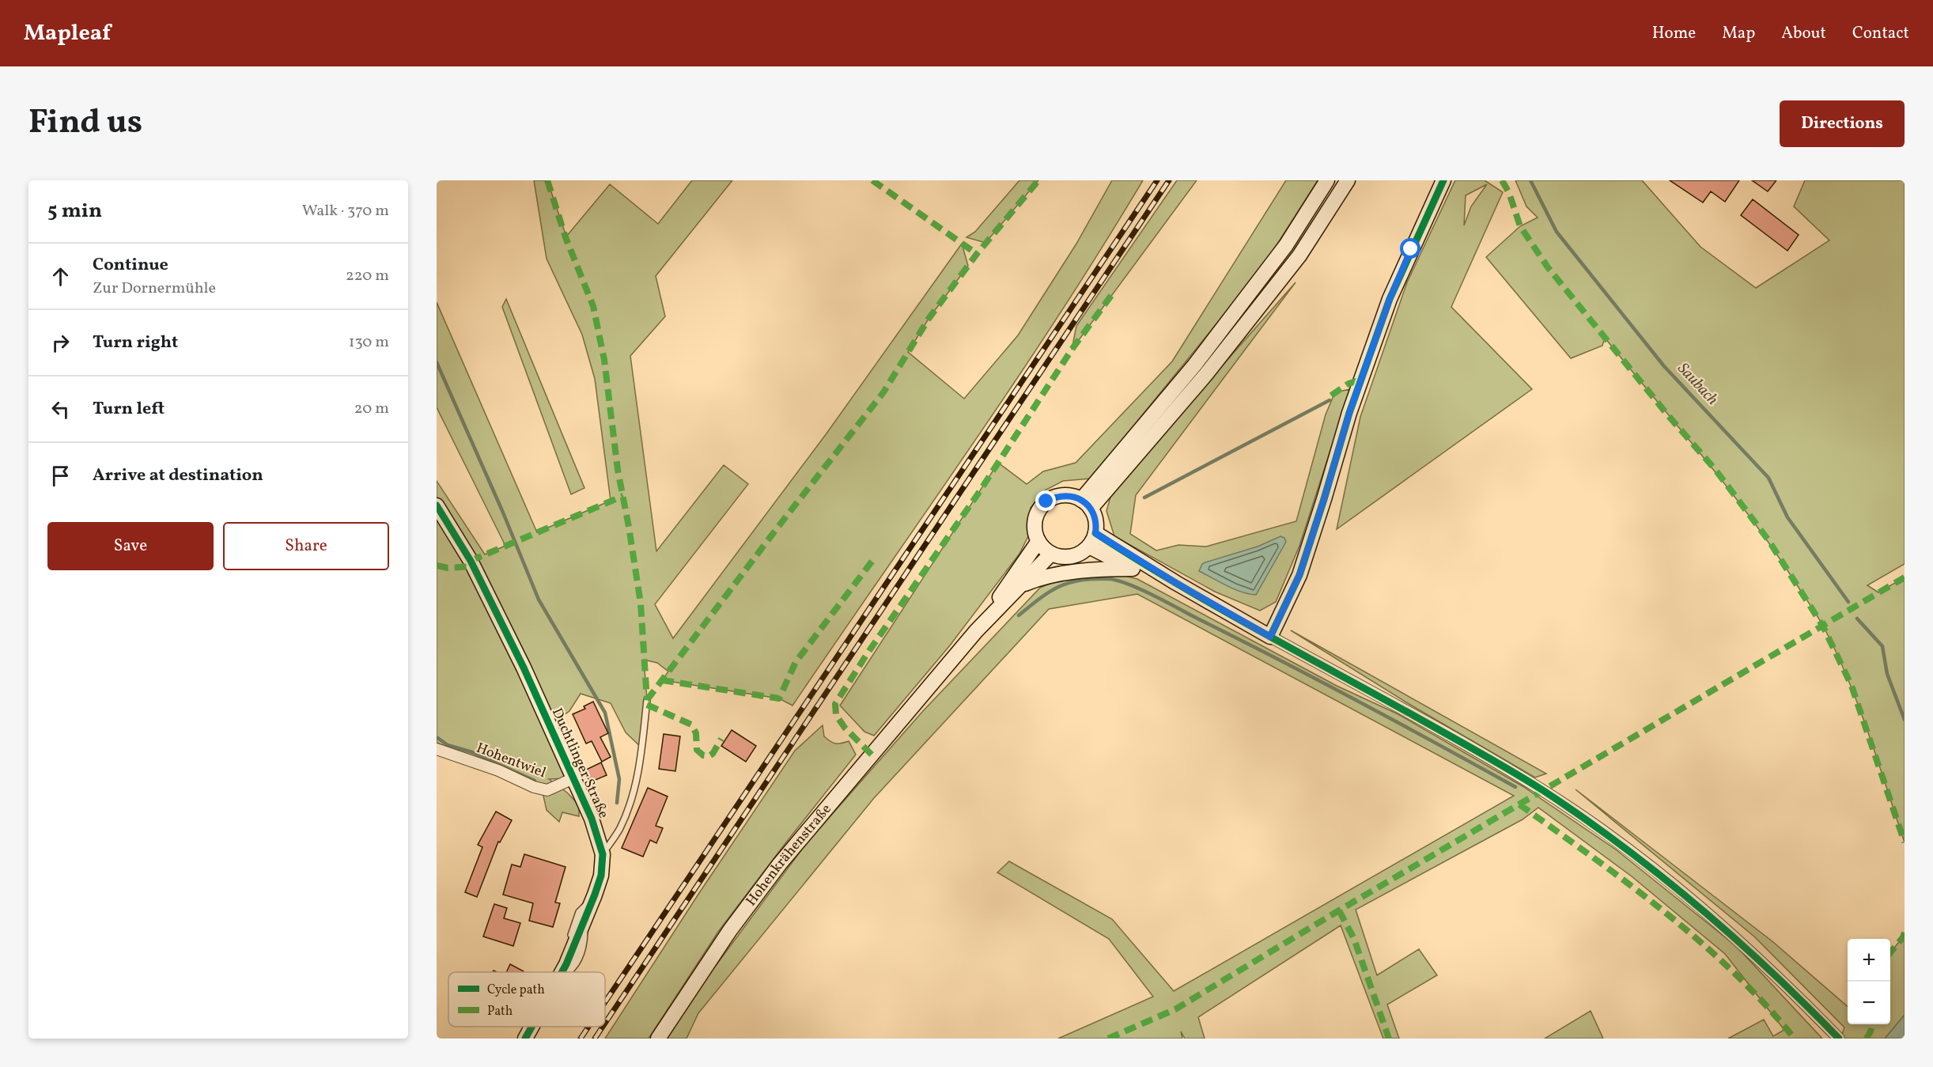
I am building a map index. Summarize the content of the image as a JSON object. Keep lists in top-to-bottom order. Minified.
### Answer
{"streets":{"main road":["Duchtlinger Straße","Hohenkrähenstraße"],"street":["Hohentwiel"]},"crossings":[["Hohentwiel","Duchtlinger Straße"]],"water":["Saubach"],"legend":["Cycle path","Path"],"page":{"header":"Mapleaf","nav":["Home","Map","About","Contact"],"title":"Find us","buttons":["Directions",["Save","Share"]],"heading":["5 min","Walk · 370 m"],"list":[["Continue","Zur Dornermühle","220 m"],["Turn right","130 m"],["Turn left","20 m"],"Arrive at destination"],"map_buttons":["+","−"]}}
